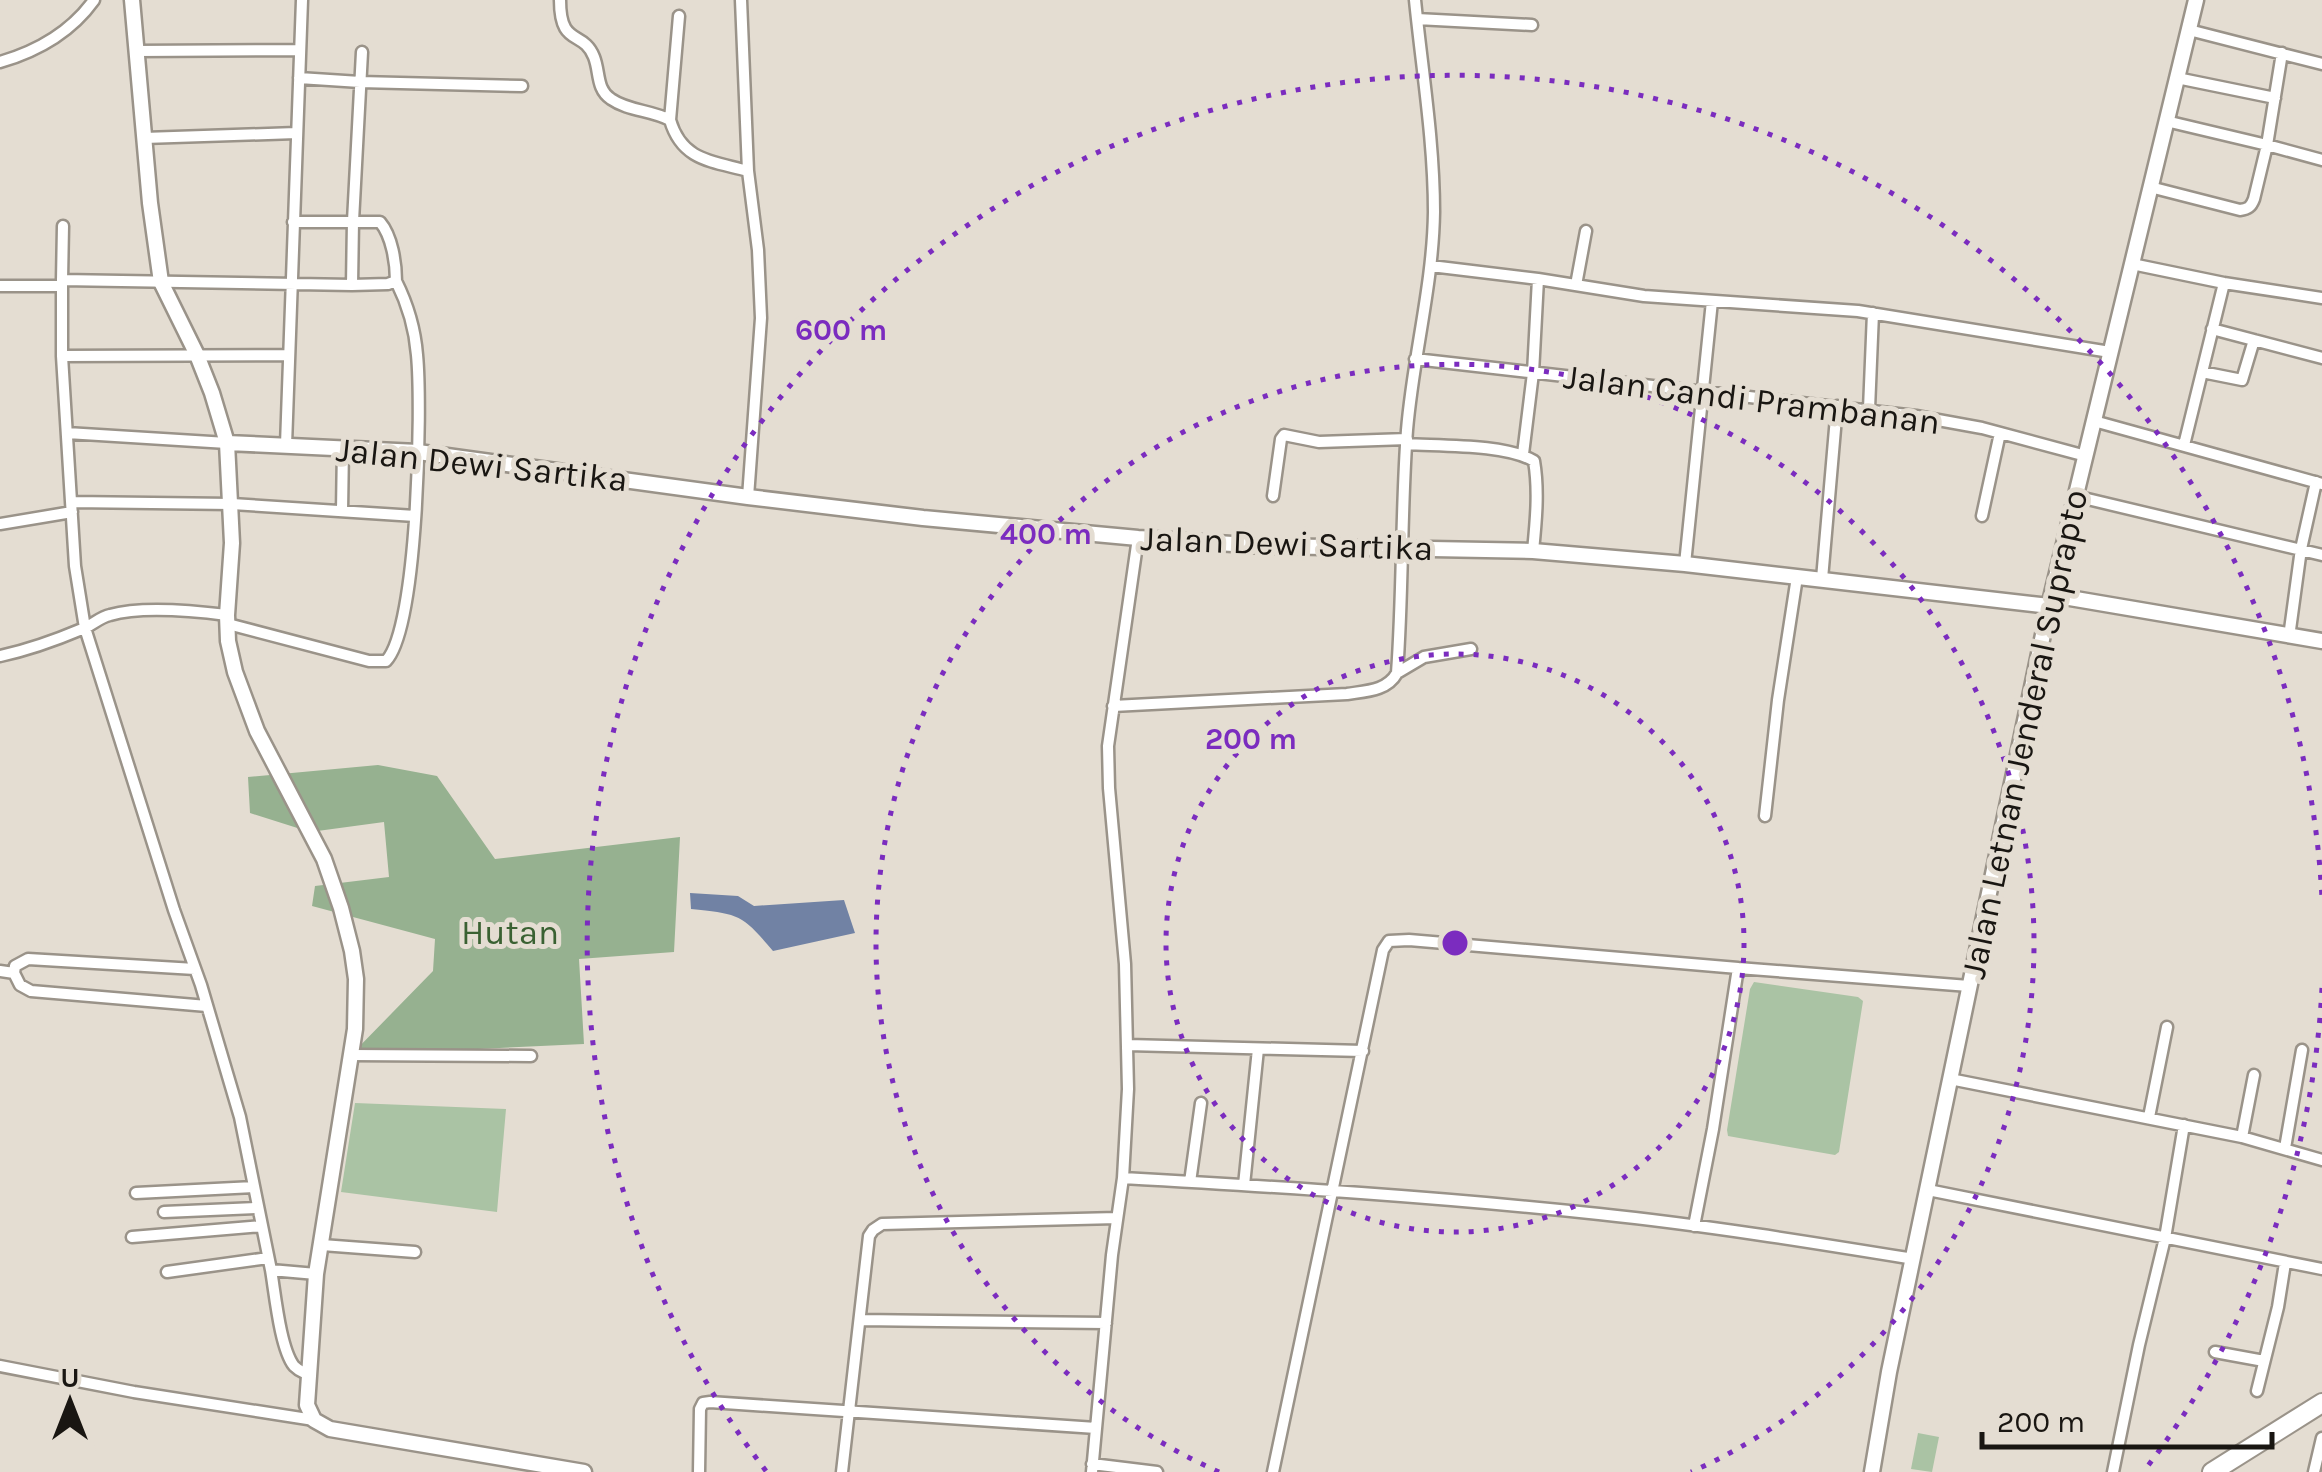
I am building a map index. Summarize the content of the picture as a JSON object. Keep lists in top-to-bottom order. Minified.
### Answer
{"streets":{"street":["Jalan Candi Prambanan","Jalan Dewi Sartika","Jalan Letnan Jenderal Suprapto"]},"crossings":[["Jalan Candi Prambanan","Jalan Letnan Jenderal Suprapto"],["Jalan Dewi Sartika","Jalan Letnan Jenderal Suprapto"]],"parks":["Hutan"],"scale_bar":"200 m","north":"top","rings":["600 m","400 m","200 m"]}
